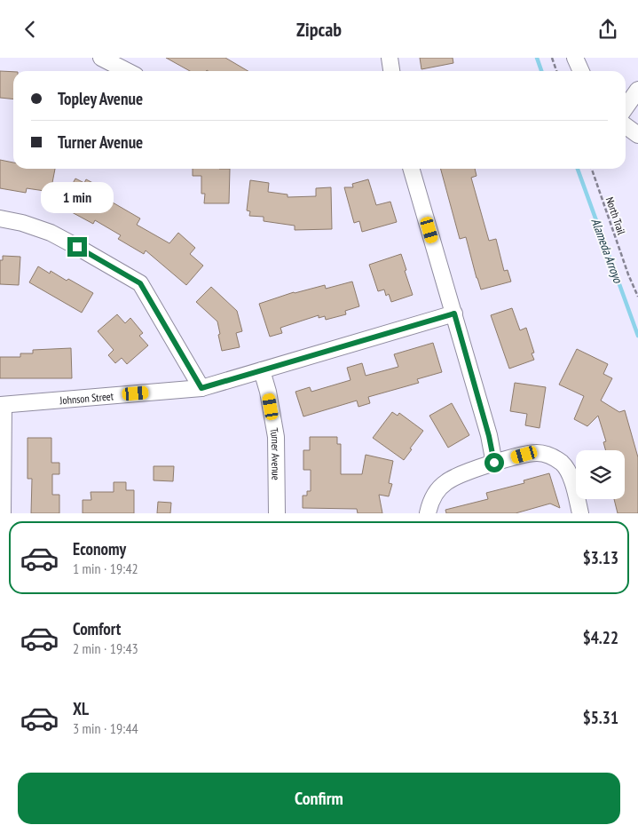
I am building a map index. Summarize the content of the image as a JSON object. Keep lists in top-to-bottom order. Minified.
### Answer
{"streets":{"street":["Johnson Street","Turner Avenue"],"path":["North Trail"]},"crossings":[["Johnson Street","Turner Avenue"]],"water":["Alameda Arroyo"],"page":{"header":"Zipcab","banner":["Topley Avenue","Turner Avenue"],"bubble":"1 min","list":[{"name":"Economy","note":"1 min · 19:42","value":"$3.13"},{"name":"Comfort","note":"2 min · 19:43","value":"$4.22"},{"name":"XL","note":"3 min · 19:44","value":"$5.31"}],"buttons":"Confirm"}}
